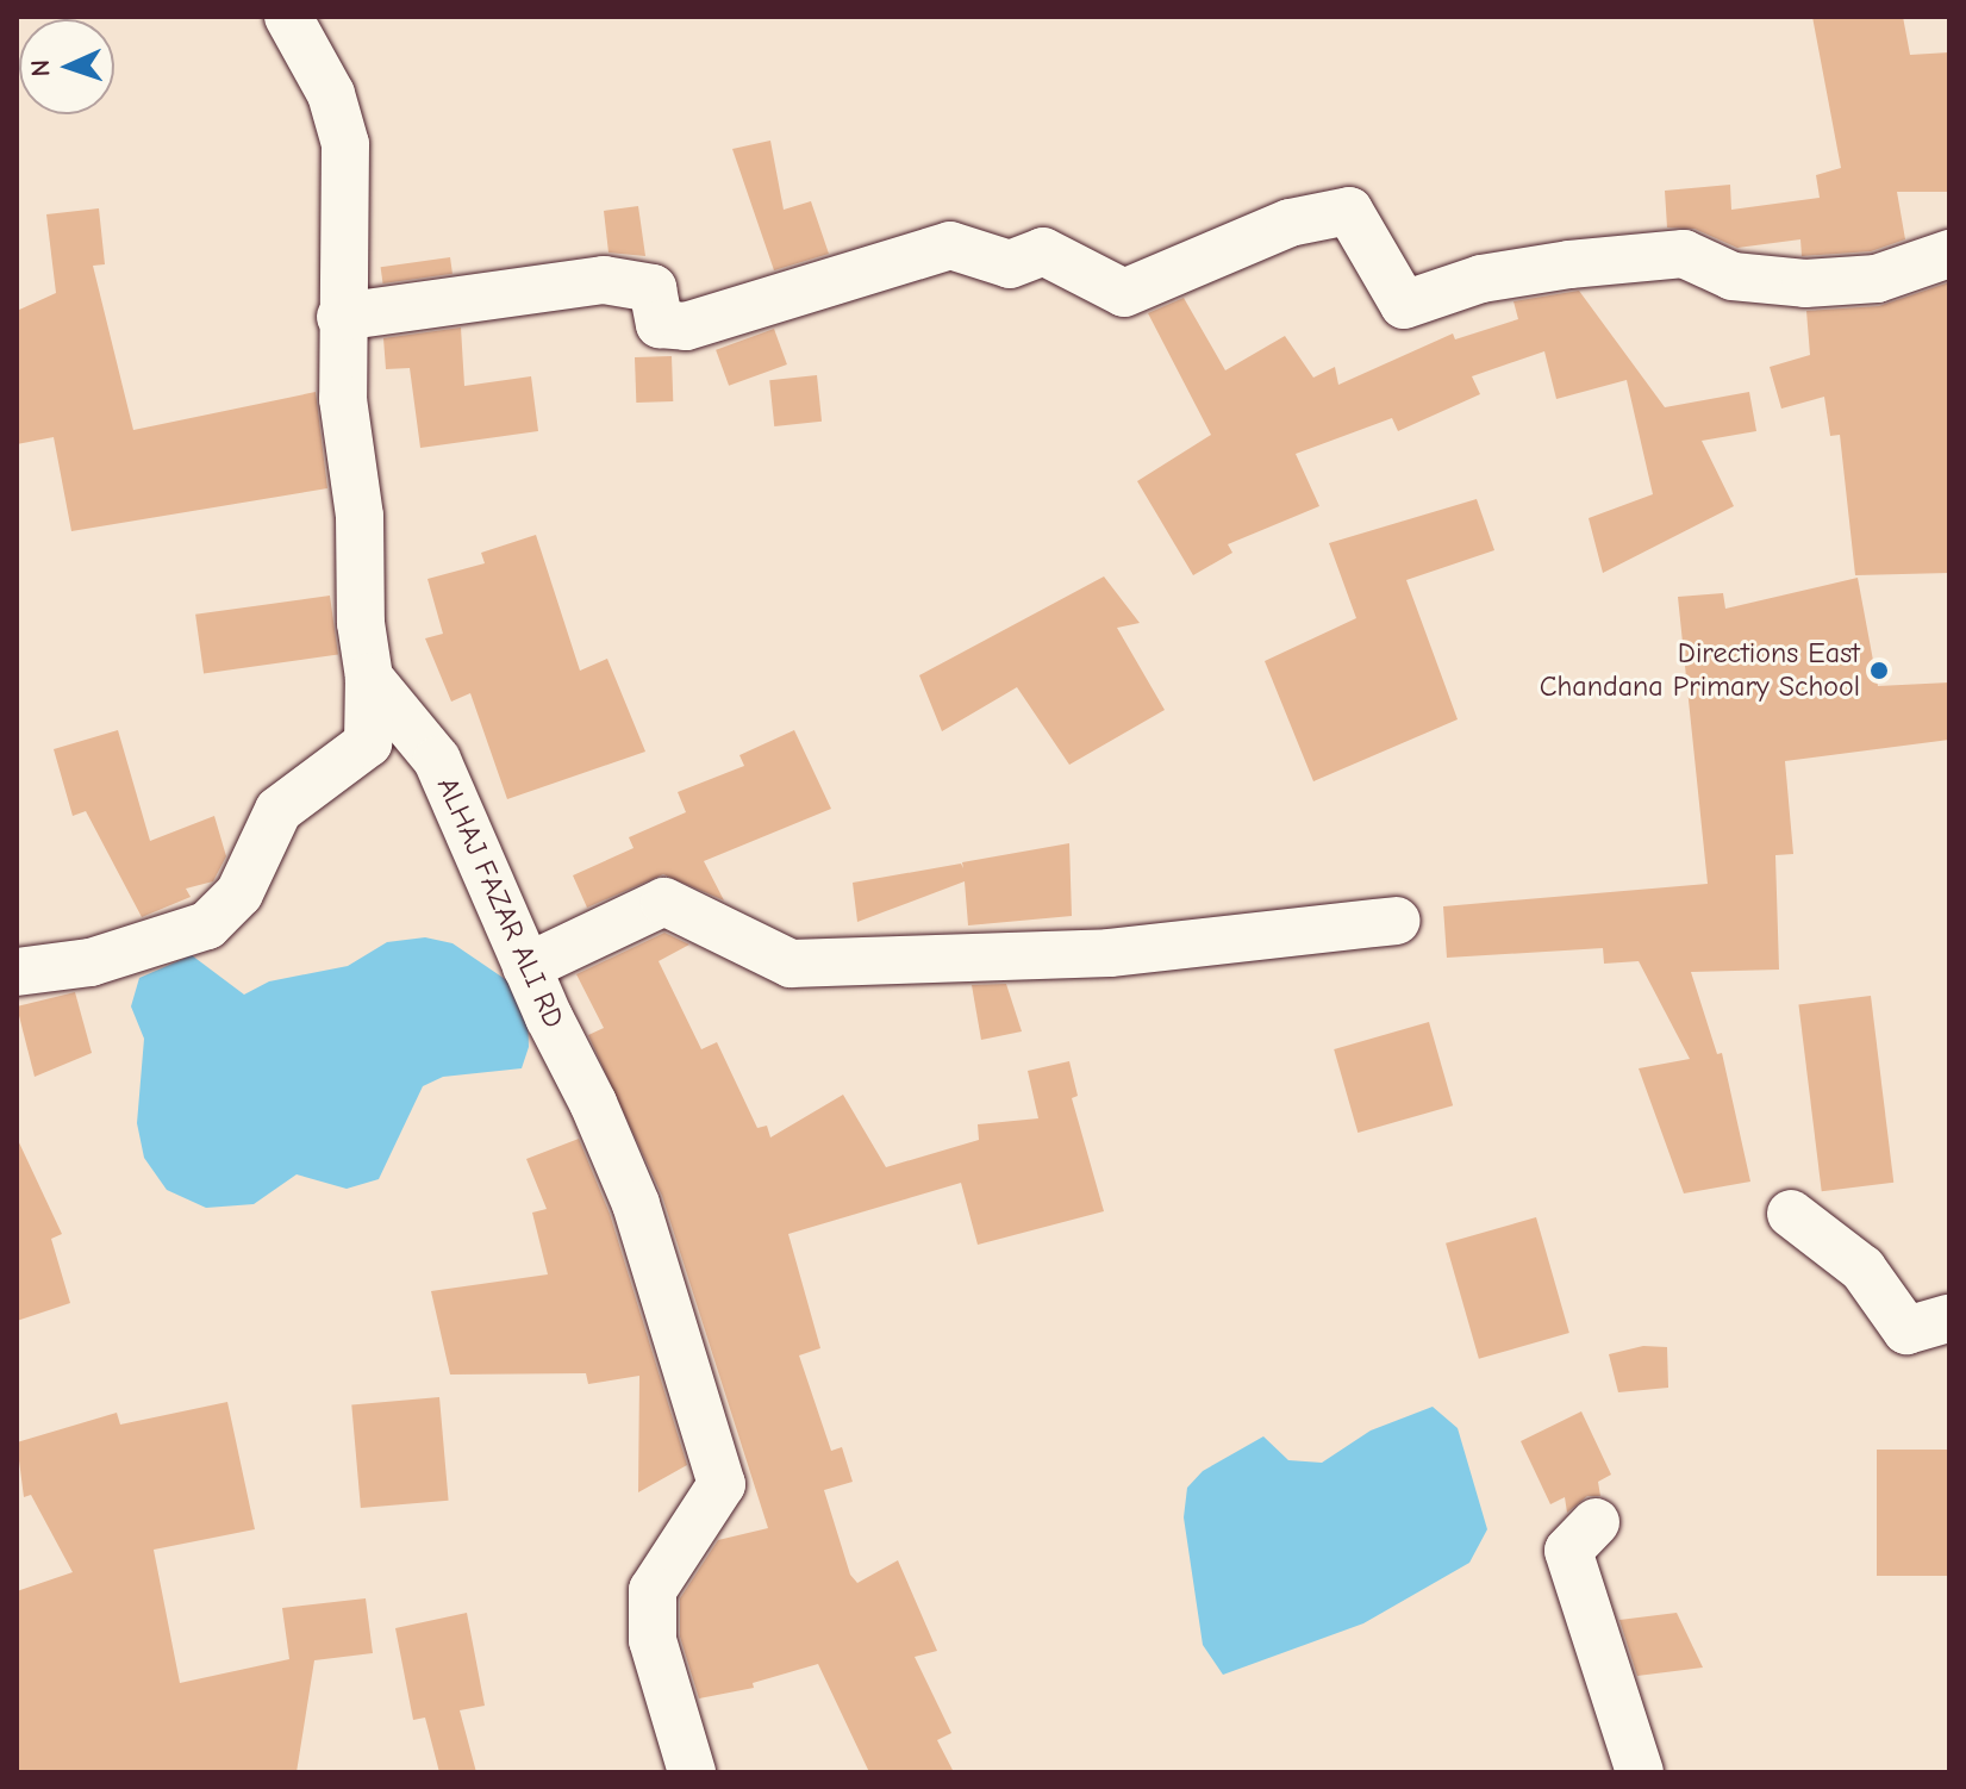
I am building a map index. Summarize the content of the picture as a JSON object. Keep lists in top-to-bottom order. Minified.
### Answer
{"streets":{"street":["ALHAJ FAZAR ALI RD"]},"places":["Directions East Chandana Primary School"],"north":"left"}
